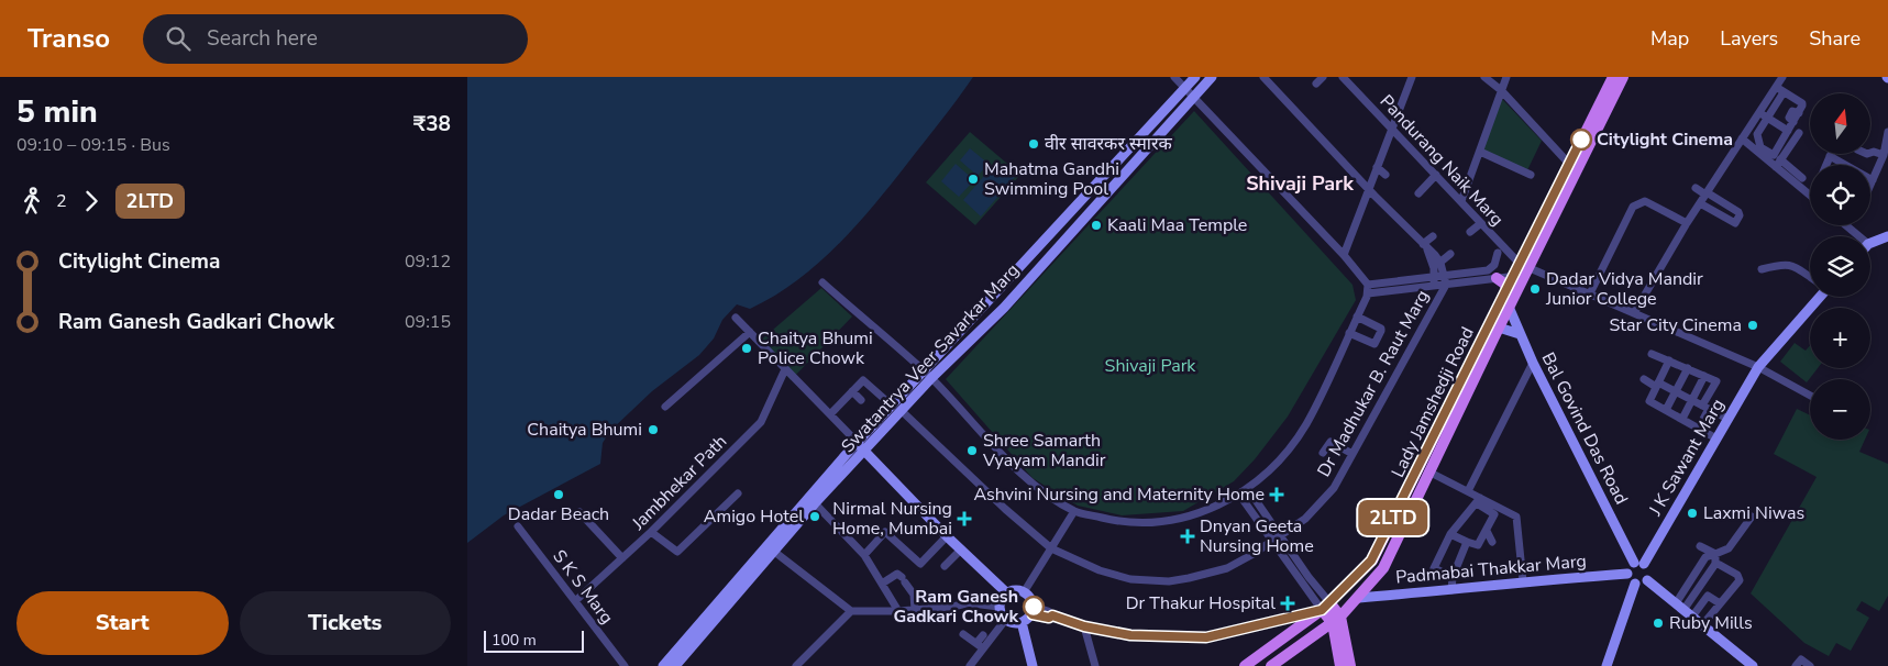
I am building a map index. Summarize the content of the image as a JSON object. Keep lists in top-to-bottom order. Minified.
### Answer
{"streets":{"main road":["Swatantrya Veer Savarkar Marg","Lady Jamshedji Road","Bal Govind Das Road","J K Sawant Marg","Padmabai Thakkar Marg"],"street":["Pandurang Naik Marg","Dr Madhukar B. Raut Marg","Jambhekar Path","S K S Marg"]},"crossings":[["Pandurang Naik Marg","Lady Jamshedji Road"],["Swatantrya Veer Savarkar Marg","Dr Madhukar B. Raut Marg"],["Lady Jamshedji Road","Bal Govind Das Road"],["Lady Jamshedji Road","Padmabai Thakkar Marg"],["Bal Govind Das Road","J K Sawant Marg"],["Bal Govind Das Road","Padmabai Thakkar Marg"],["J K Sawant Marg","Padmabai Thakkar Marg"],["Jambhekar Path","S K S Marg"]],"districts":["Shivaji Park"],"parks":["Shivaji Park"],"places":{"other":["Citylight Cinema","वीर सावरकर स्मारक","Mahatma Gandhi Swimming Pool","Kaali Maa Temple","Dadar Vidya Mandir Junior College","Star City Cinema","Chaitya Bhumi Police Chowk","Chaitya Bhumi","Shree Samarth Vyayam Mandir","Dadar Beach","Laxmi Niwas","Amigo Hotel","Ram Ganesh Gadkari Chowk","Ruby Mills"],"health":["Ashvini Nursing and Maternity Home","Nirmal Nursing Home, Mumbai","Dnyan Geeta Nursing Home","Dr Thakur Hospital"]},"lines":["bus line 2LTD"],"scale_bar":"100 m","north":"top","page":{"header":"Transo","search":"Search here","nav":["Map","Layers","Share"],"heading":["5 min","09:10 – 09:15 · Bus","₹38"],"on_map":"2LTD","map_buttons":["+","−"],"legs":["2","2LTD"],"list":[{"name":"Citylight Cinema","value":"09:12"},{"name":"Ram Ganesh Gadkari Chowk","value":"09:15"}],"buttons":["Start","Tickets"],"scale":"100 m"}}
